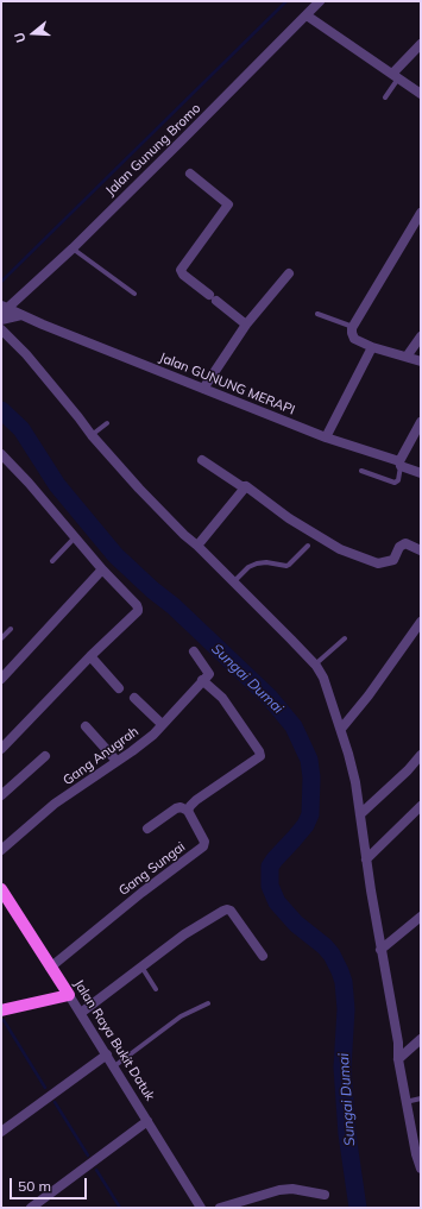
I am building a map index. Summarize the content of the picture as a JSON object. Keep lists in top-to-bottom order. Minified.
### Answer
{"streets":{"main road":["Jalan Raya Bukit Datuk"],"street":["Jalan Gunung Bromo","Jalan GUNUNG MERAPI","Gang Anugrah","Gang Sungai"]},"crossings":[["Jalan Gunung Bromo","Jalan GUNUNG MERAPI"],["Gang Sungai","Jalan Raya Bukit Datuk"]],"water":["Sungai Dumai"],"scale_bar":"50 m","north":"left"}
